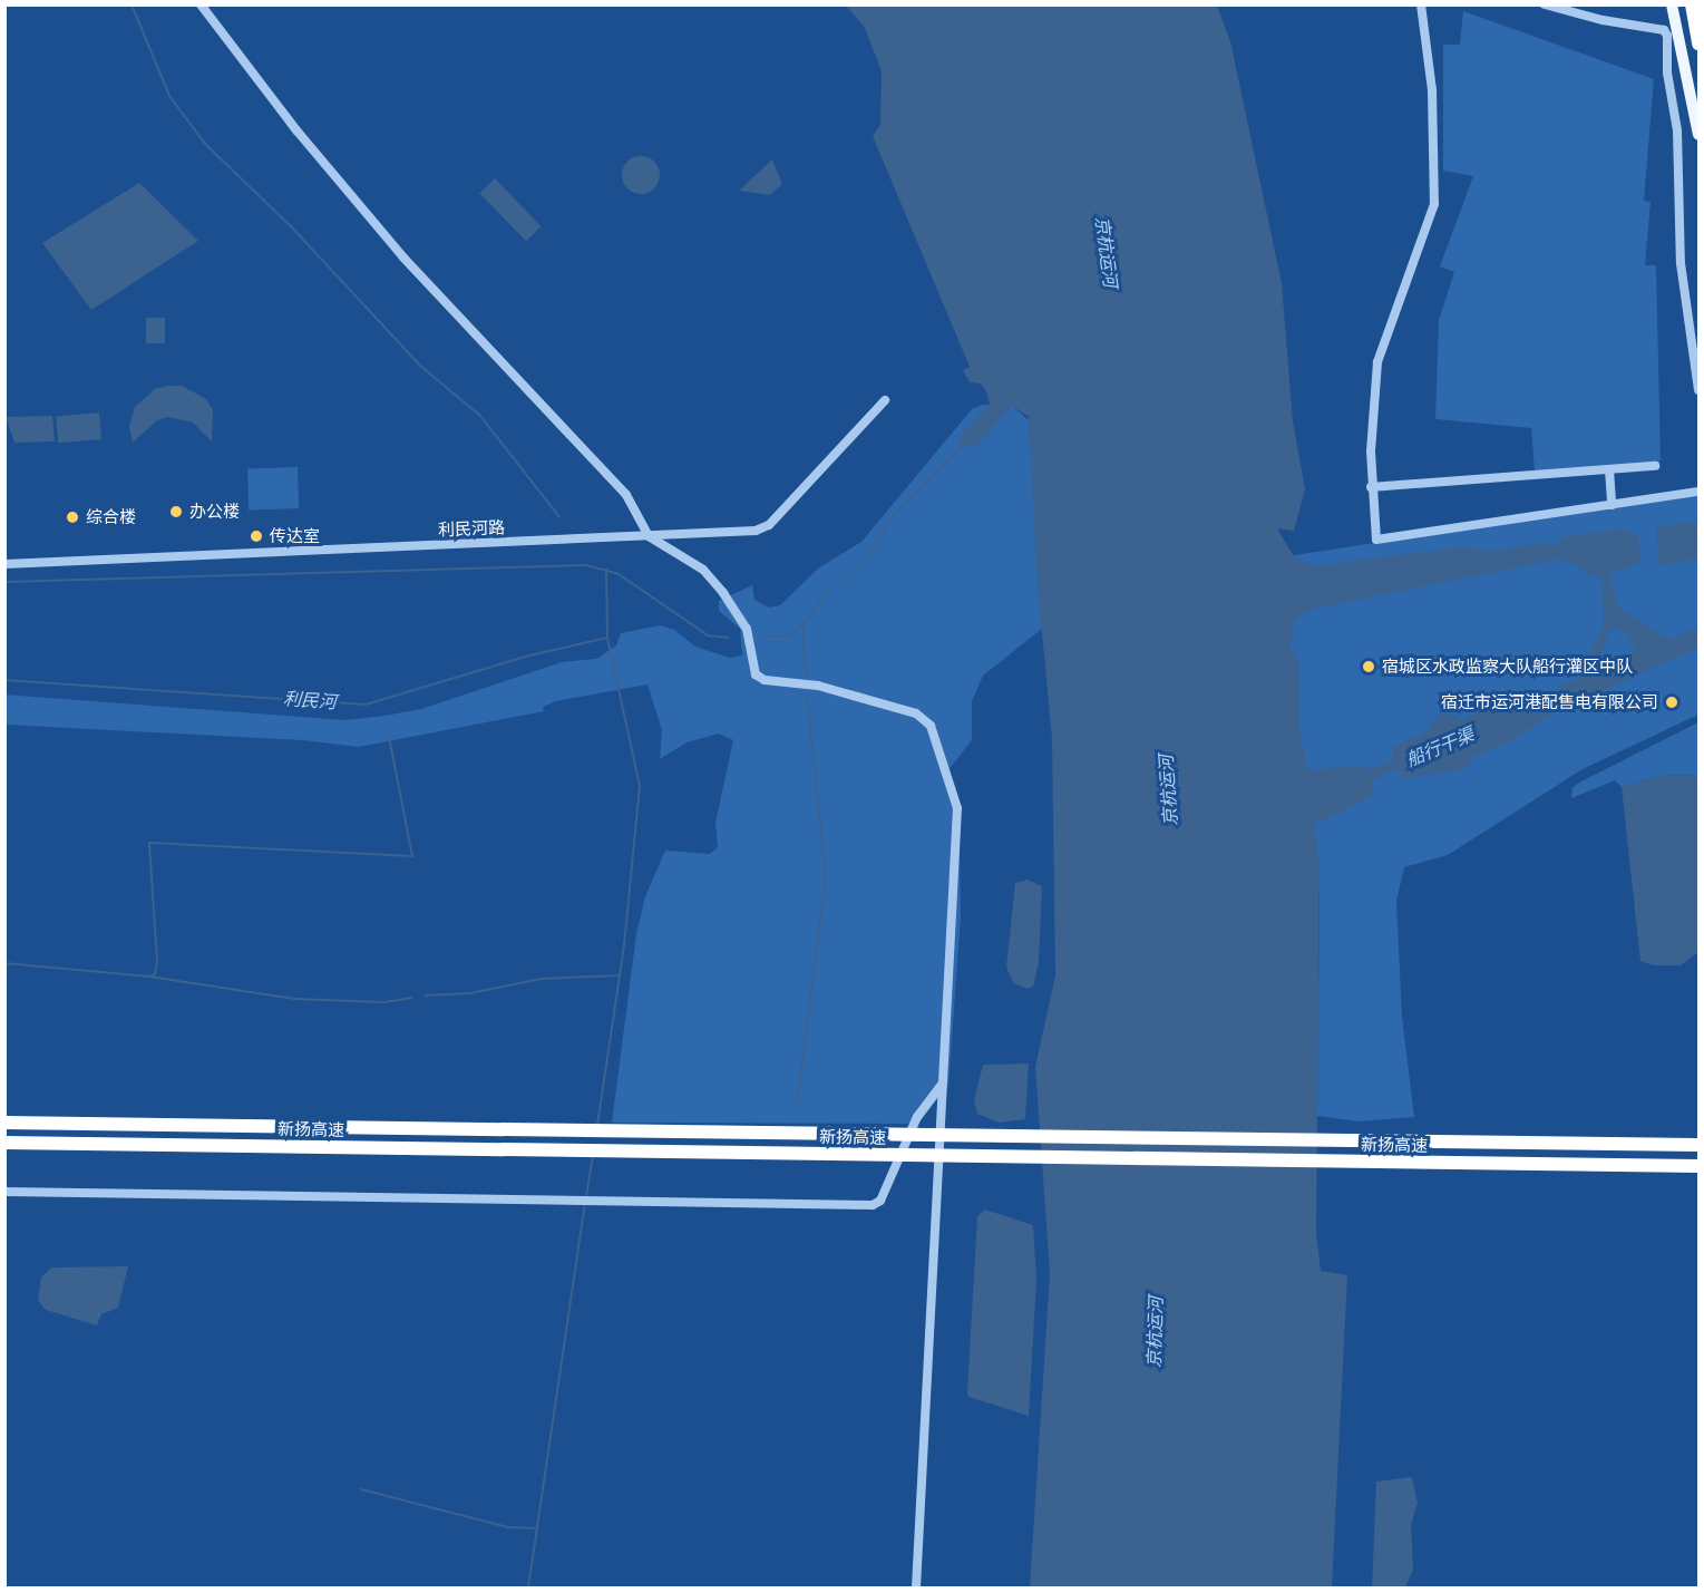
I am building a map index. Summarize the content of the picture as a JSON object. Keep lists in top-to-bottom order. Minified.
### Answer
{"streets":{"highway":["新扬高速"],"street":["利民河路"]},"water":["京杭运河","利民河","船行干渠"],"places":["办公楼","综合楼","传达室","宿城区水政监察大队船行灌区中队","宿迁市运河港配售电有限公司"]}
